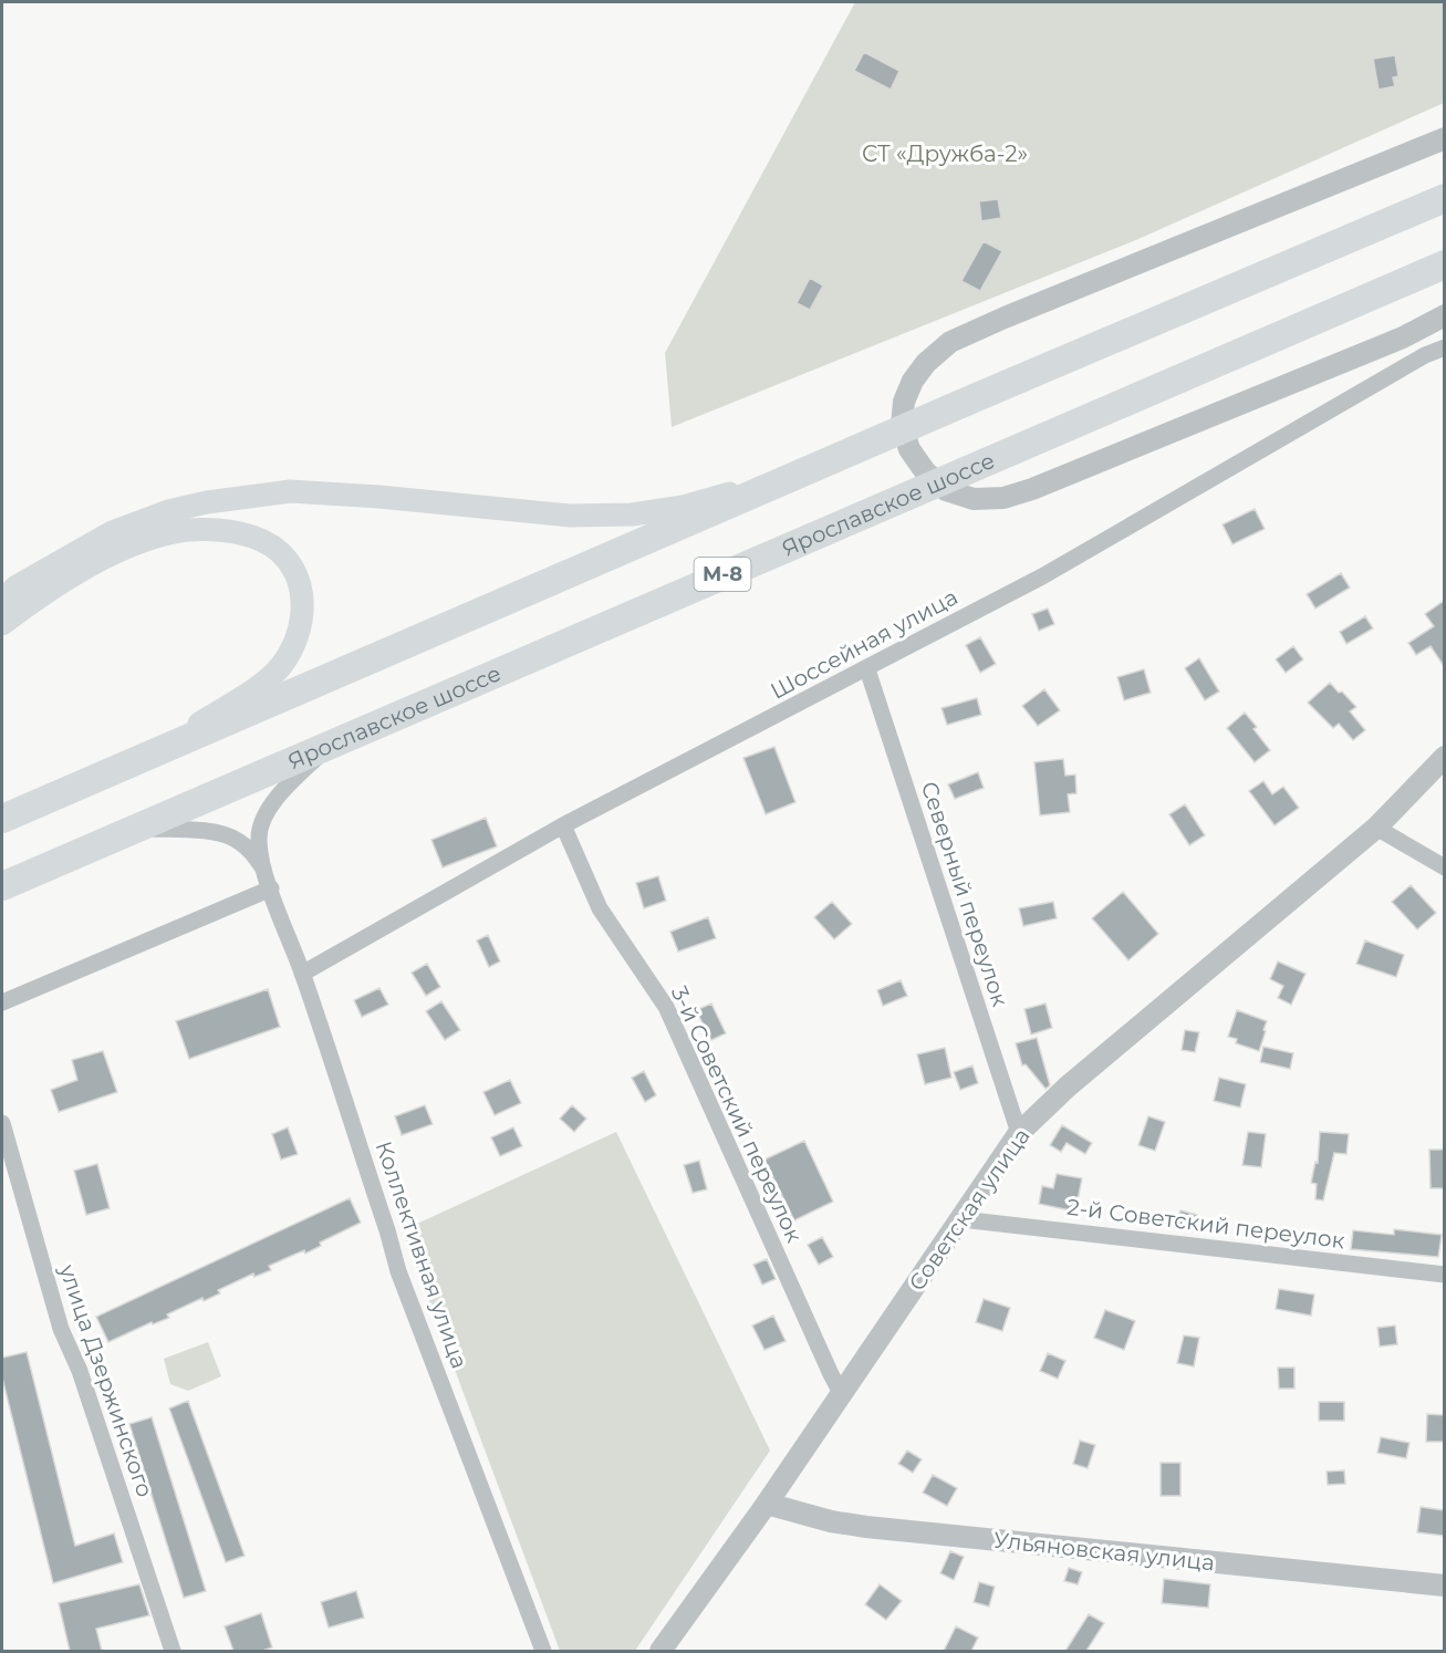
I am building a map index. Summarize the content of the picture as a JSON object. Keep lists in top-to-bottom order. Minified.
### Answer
{"streets":{"highway":["Ярославское шоссе","М-8"],"street":["Шоссейная улица","Северный переулок","3-й Советский переулок","Советская улица","2-й Советский переулок","Коллективная улица","улица Дзержинского","Ульяновская улица"]},"crossings":[["Ярославское шоссе","Коллективная улица"],["Шоссейная улица","Северный переулок"],["Шоссейная улица","3-й Советский переулок"],["Шоссейная улица","Коллективная улица"],["Северный переулок","Советская улица"],["3-й Советский переулок","Советская улица"],["Советская улица","2-й Советский переулок"],["Советская улица","Ульяновская улица"]],"parks":["СТ «Дружба-2»"]}
